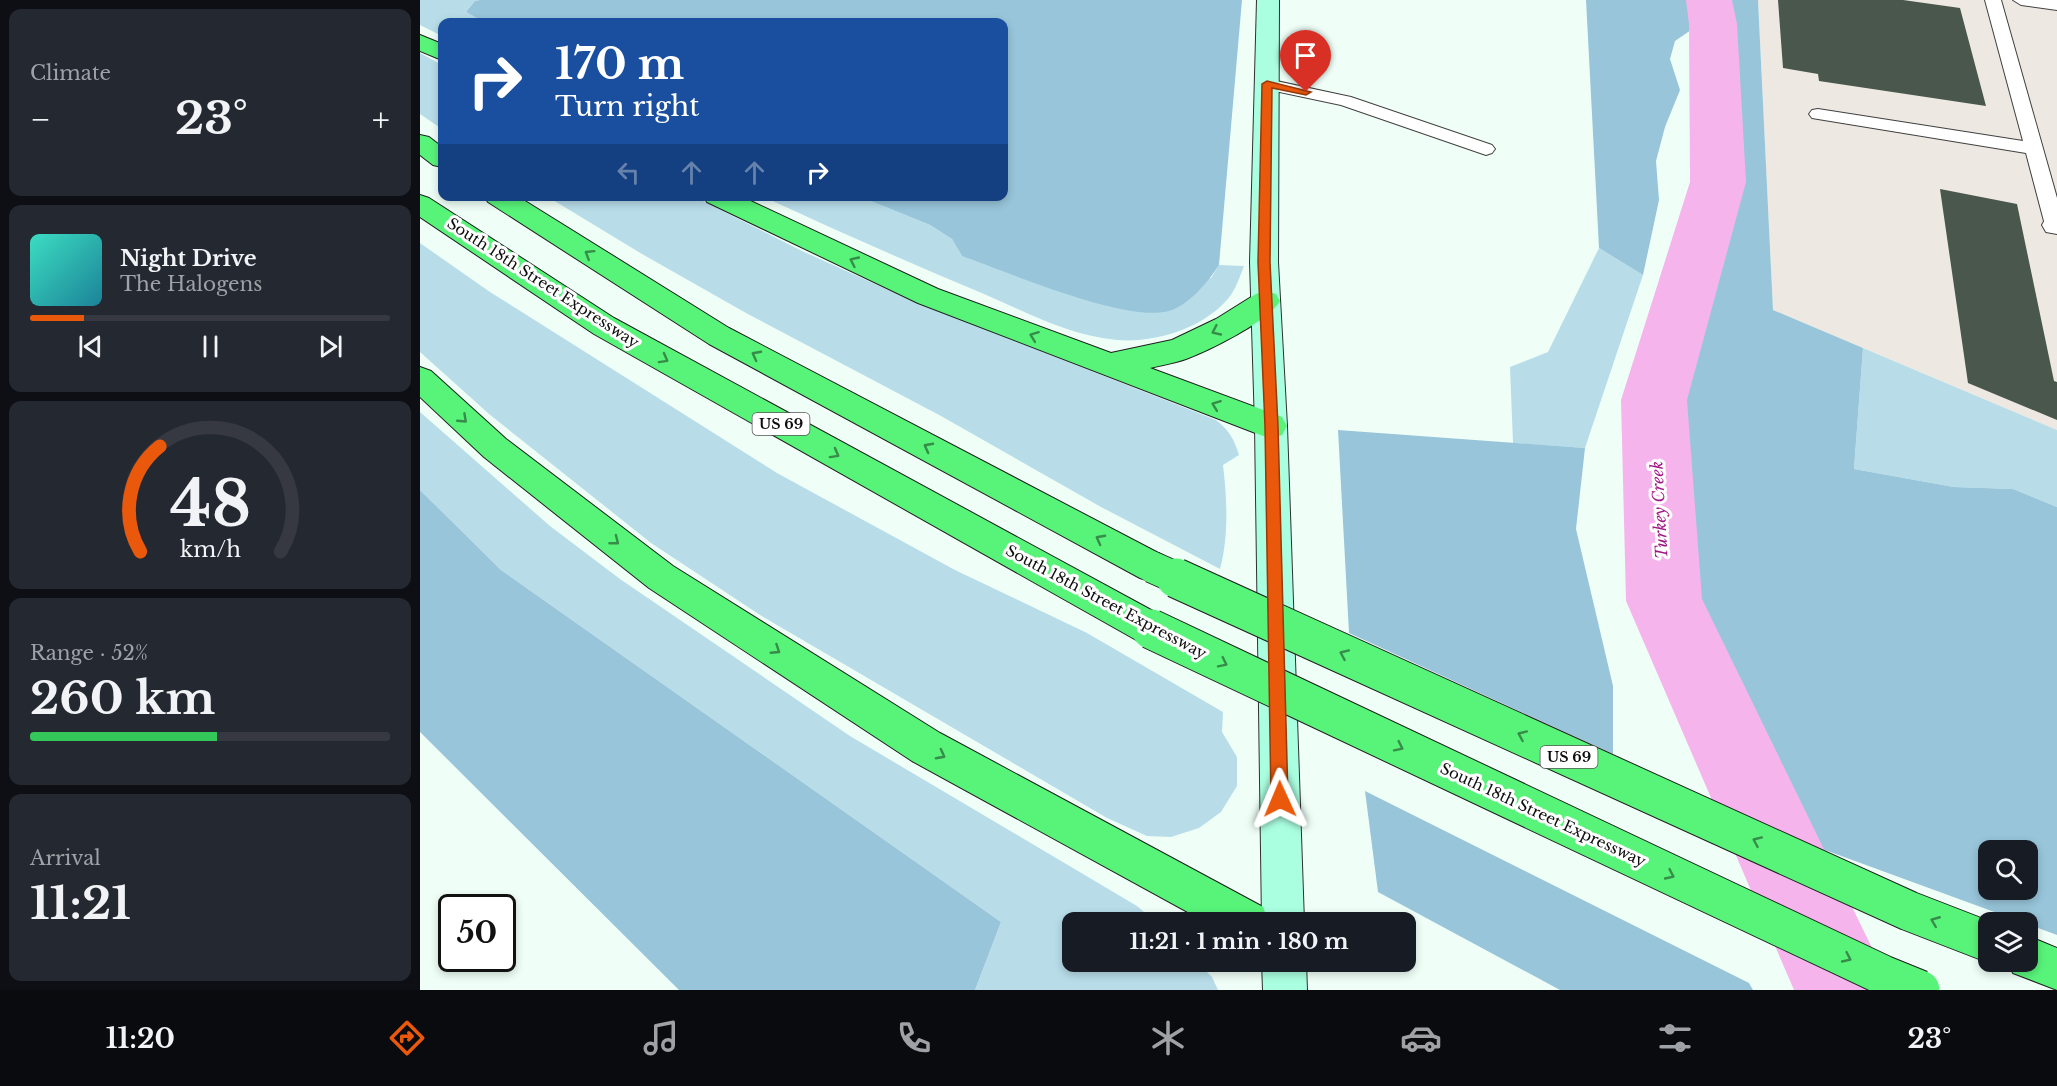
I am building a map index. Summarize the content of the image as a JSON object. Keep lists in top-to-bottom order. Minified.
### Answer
{"streets":{"highway":["South 18th Street Expressway","US 69"]},"water":["Turkey Creek"],"page":{"tile":["Climate",["Range · 52%","260 km"],["Arrival","11:21"]],"turn":["170 m","Turn right"],"heat":["−","23°","+"],"song":["Night Drive","The Halogens"],"limit":"50","trip":"11:21 · 1 min · 180 m","tabs":["11:20","23°"],"gauge":["48","km/h"]}}
